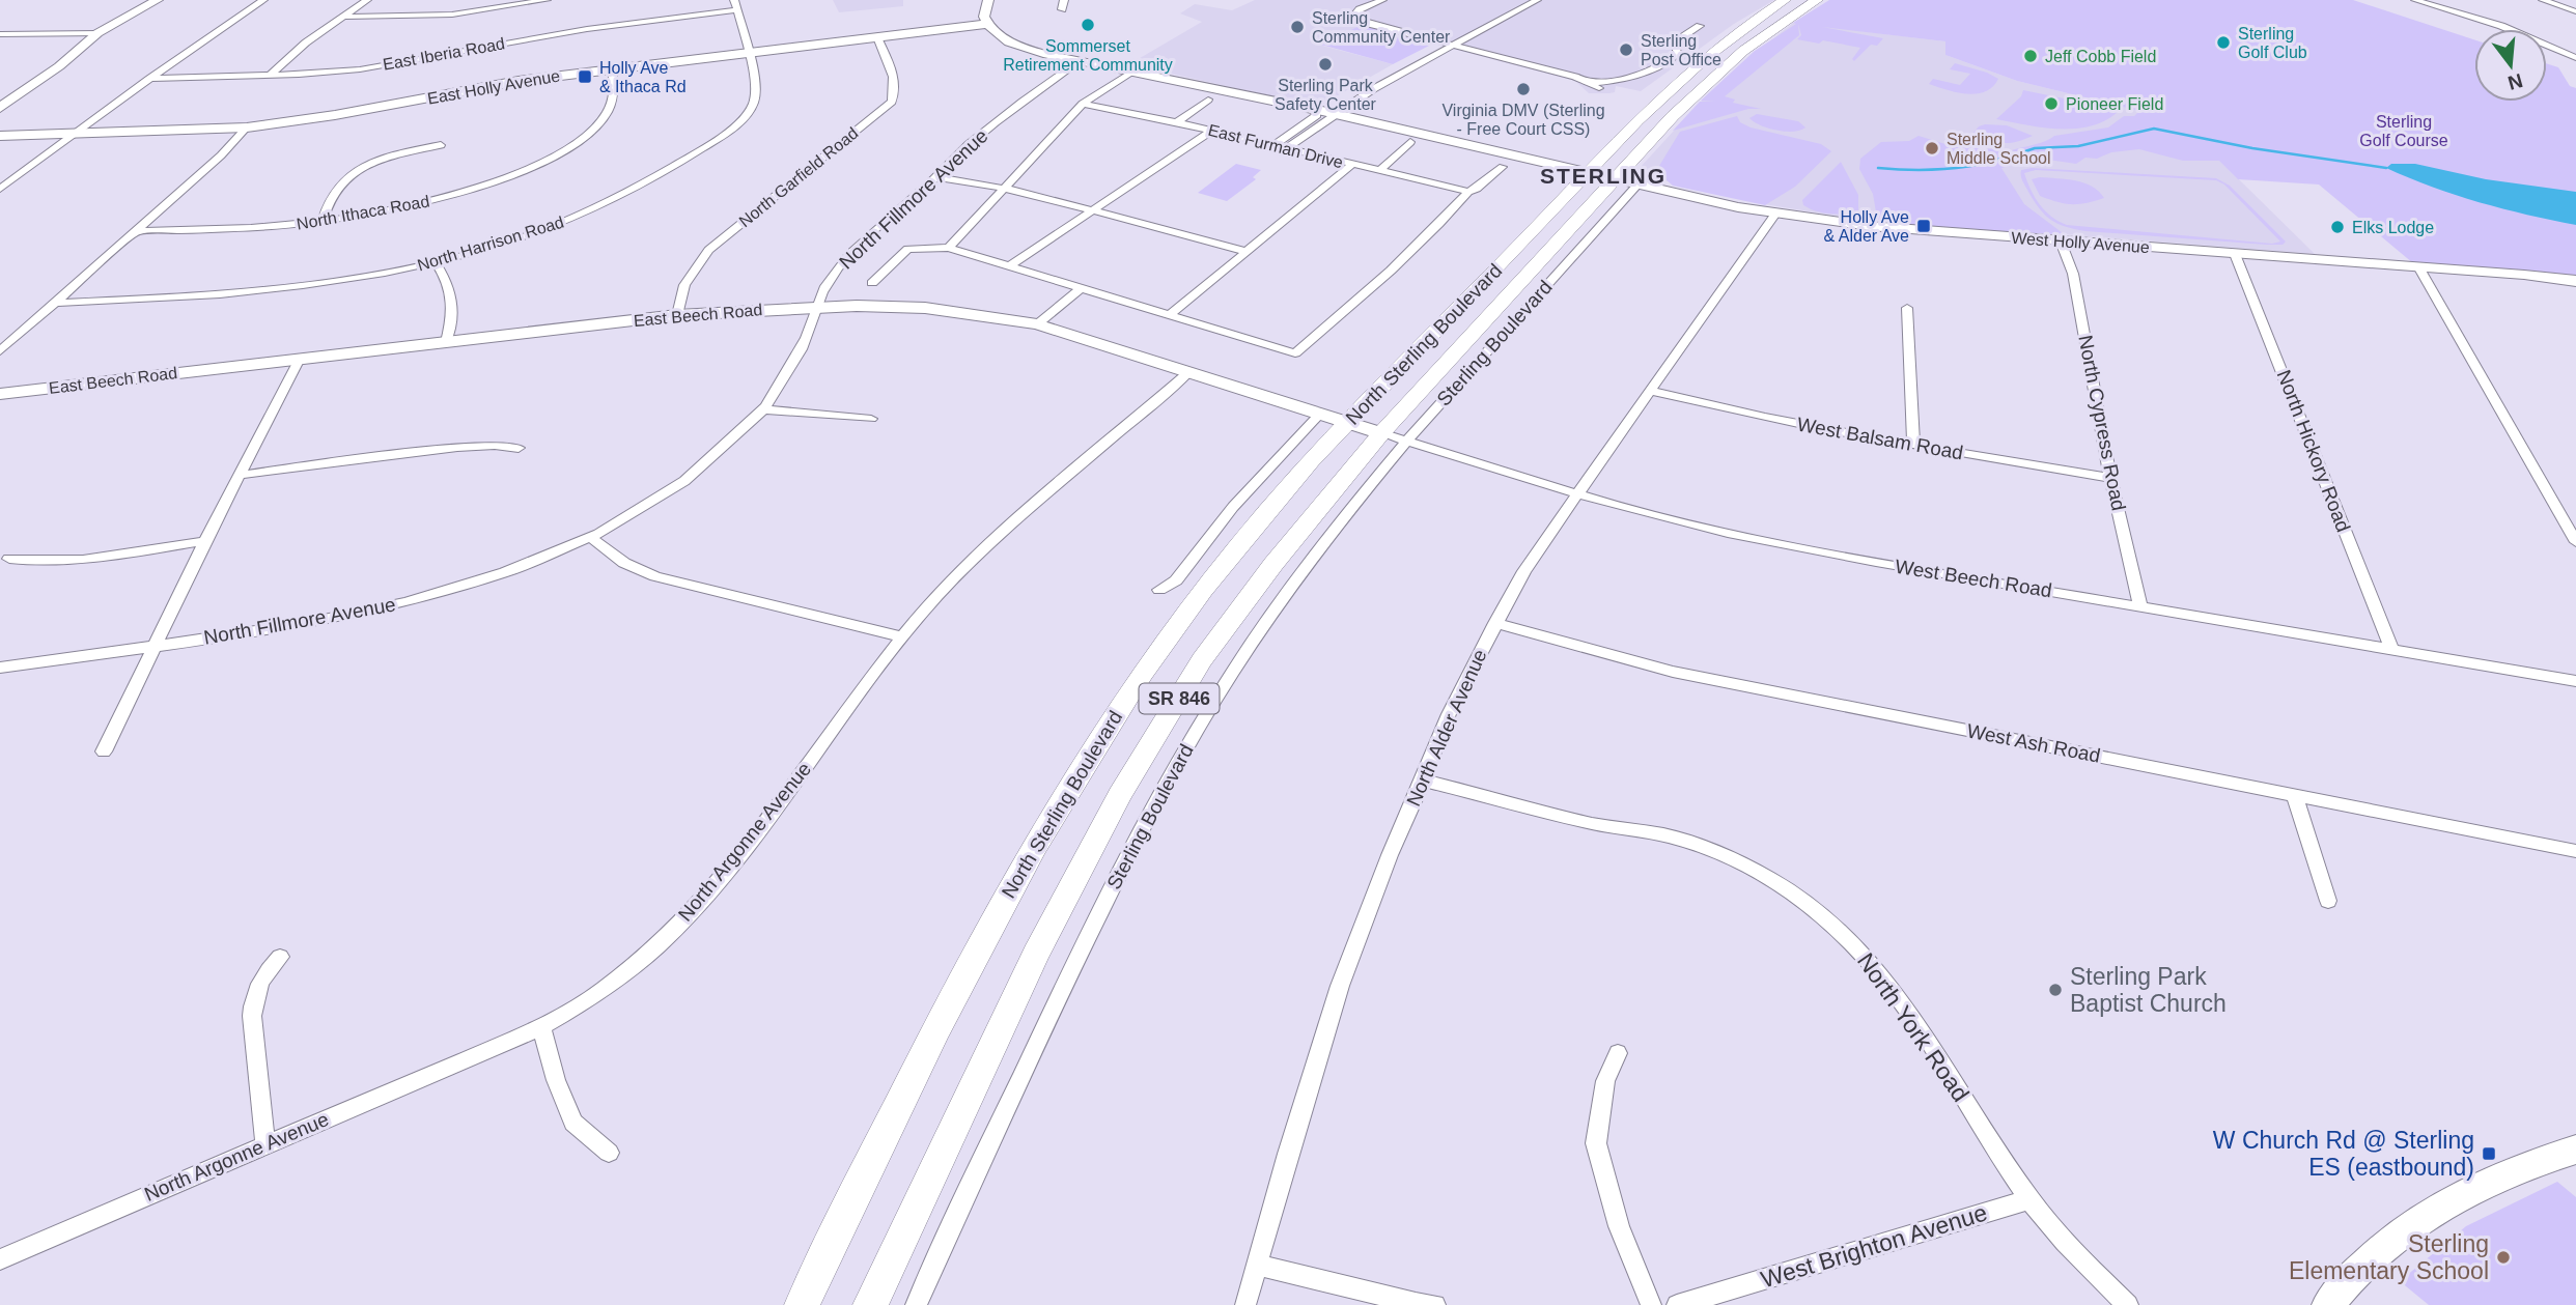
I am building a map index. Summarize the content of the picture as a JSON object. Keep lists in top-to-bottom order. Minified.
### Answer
{"streets":{"main road":["North Sterling Boulevard","SR 846"],"street":["East Iberia Road","East Holly Avenue","East Furman Drive","North Garfield Road","North Fillmore Avenue","North Ithaca Road","West Holly Avenue","North Harrison Road","East Beech Road","Sterling Boulevard","North Cypress Road","West Balsam Road","North Hickory Road","West Beech Road","North Alder Avenue","West Ash Road","North Argonne Avenue","North York Road","West Brighton Avenue"]},"crossings":[["East Holly Avenue","North Garfield Road"],["East Holly Avenue","North Ithaca Road"],["East Holly Avenue","North Harrison Road"],["North Garfield Road","East Beech Road"],["North Fillmore Avenue","East Beech Road"],["West Holly Avenue","Sterling Boulevard"],["West Holly Avenue","North Sterling Boulevard"],["West Holly Avenue","North Cypress Road"],["West Holly Avenue","North Hickory Road"],["West Holly Avenue","SR 846"],["West Holly Avenue","North Alder Avenue"],["East Beech Road","North Sterling Boulevard"],["East Beech Road","West Beech Road"],["East Beech Road","North Argonne Avenue"],["Sterling Boulevard","North Sterling Boulevard"],["Sterling Boulevard","West Beech Road"],["Sterling Boulevard","SR 846"],["North Sterling Boulevard","West Beech Road"],["North Sterling Boulevard","SR 846"],["North Cypress Road","West Balsam Road"],["North Cypress Road","West Beech Road"],["West Balsam Road","North Alder Avenue"],["North Hickory Road","West Beech Road"],["West Beech Road","North Alder Avenue"],["North Alder Avenue","West Ash Road"],["North Alder Avenue","North York Road"],["North York Road","West Brighton Avenue"]],"districts":["STERLING"],"parks":["Sterling Golf Course"],"places":{"other":["Sommerset Retirement Community","Sterling Community Center","Sterling Golf Club","Sterling Post Office","Jeff Cobb Field","Sterling Park Safety Center","Virginia DMV (Sterling - Free Court CSS)","Pioneer Field","Sterling Middle School","Elks Lodge","Sterling Park Baptist Church","Sterling Elementary School"],"transit":["Holly Ave & Ithaca Rd","Holly Ave & Alder Ave","W Church Rd @ Sterling ES (eastbound)"]},"north":"bottom"}
